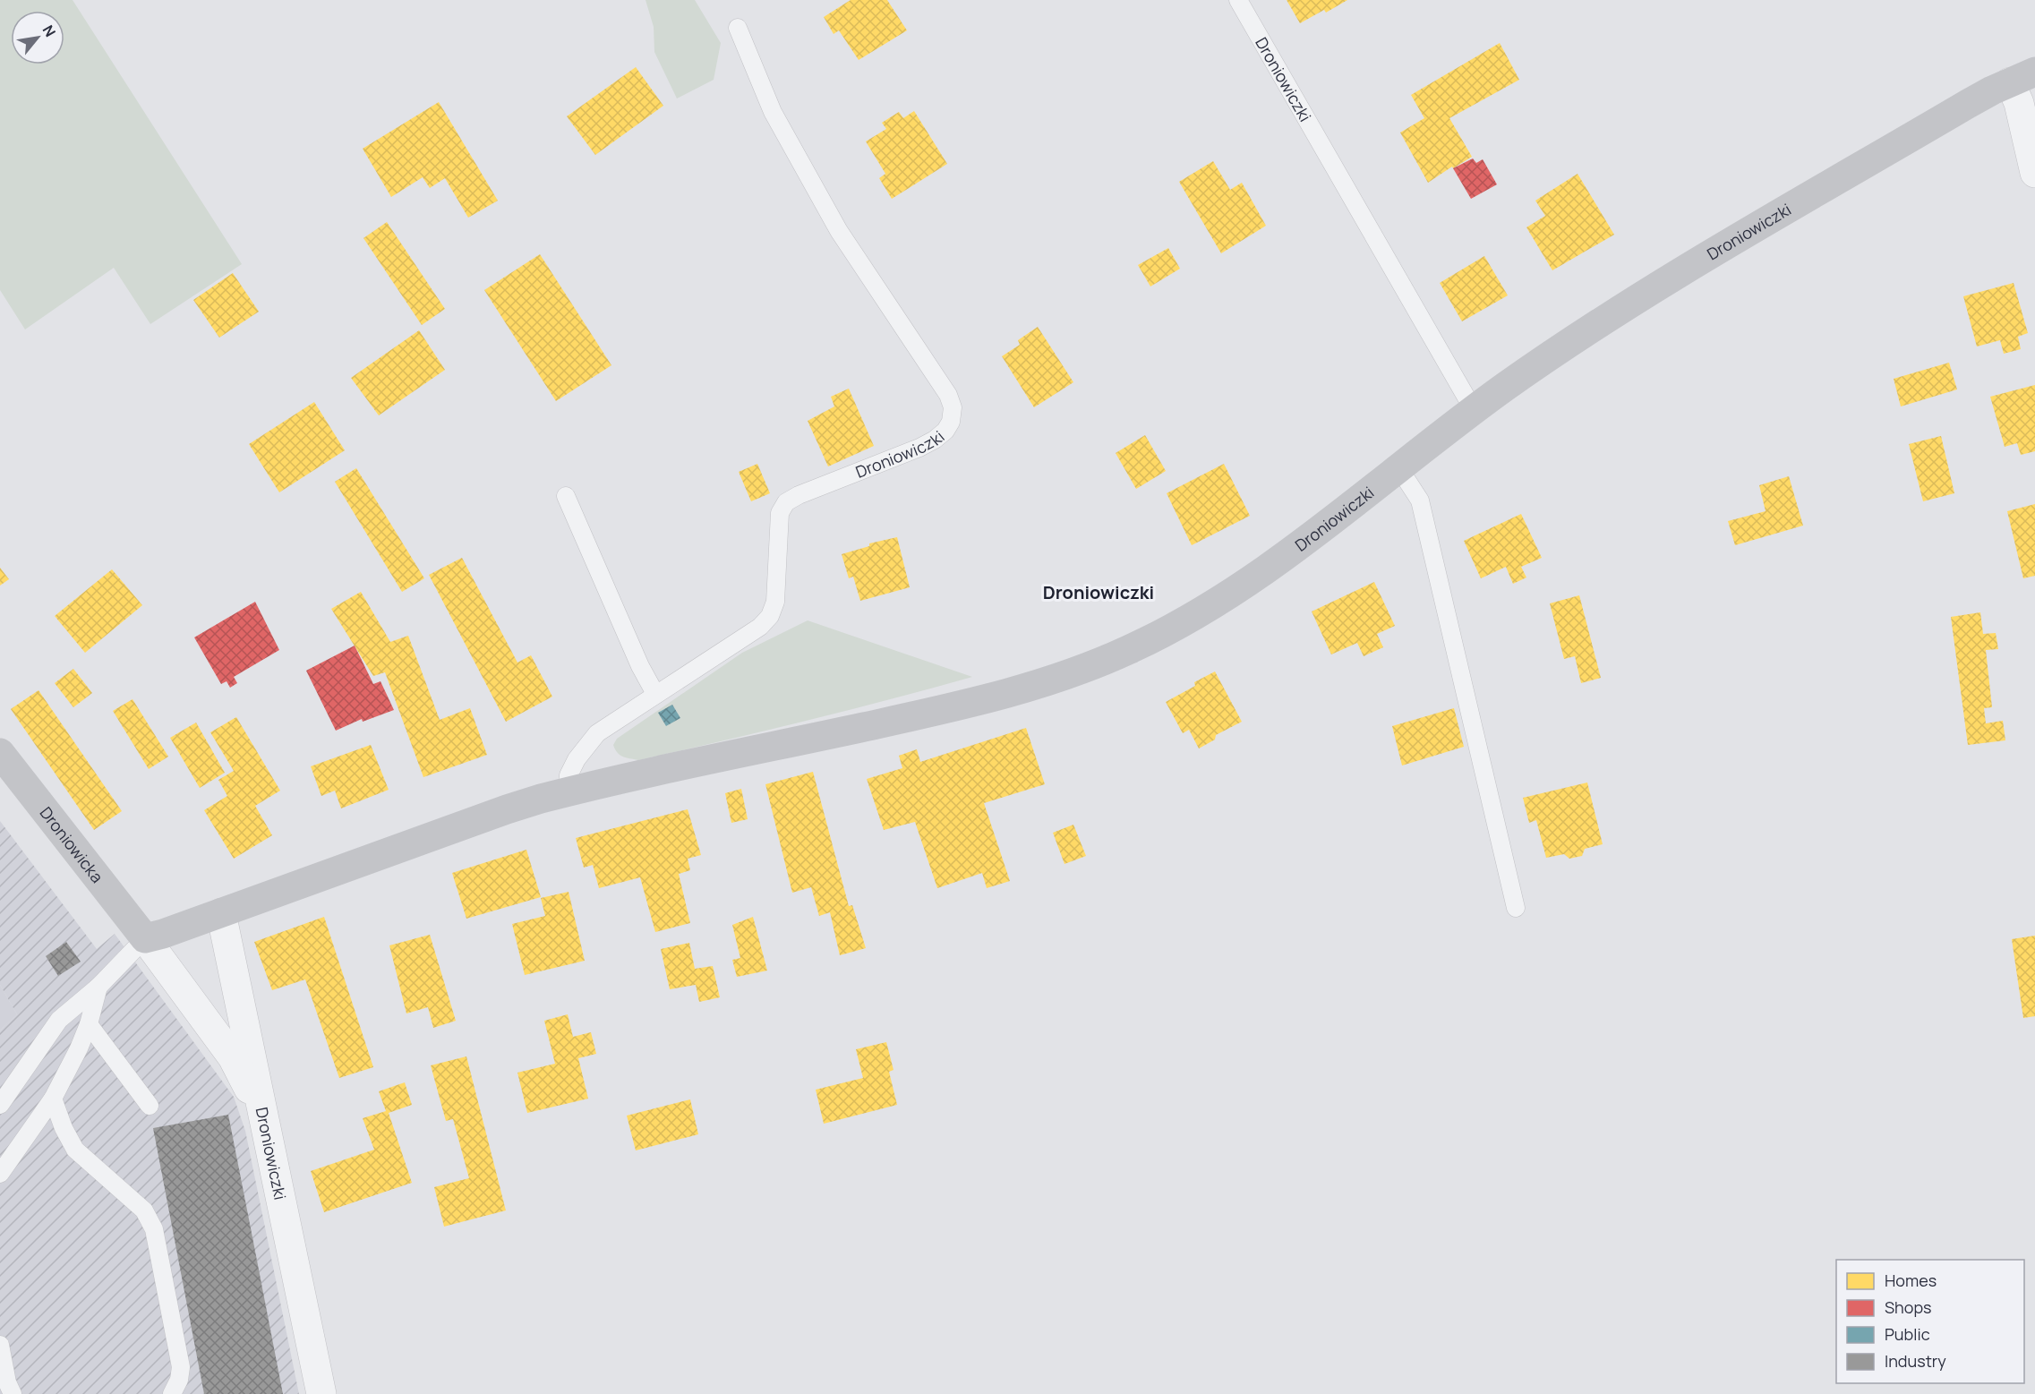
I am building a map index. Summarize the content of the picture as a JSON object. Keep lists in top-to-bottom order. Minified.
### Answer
{"streets":{"street":["Droniowiczki","Droniowicka"]},"crossings":[["Droniowiczki","Droniowicka"]],"districts":["Droniowiczki"],"legend":["Homes","Shops","Public","Industry"],"north":"top right"}
